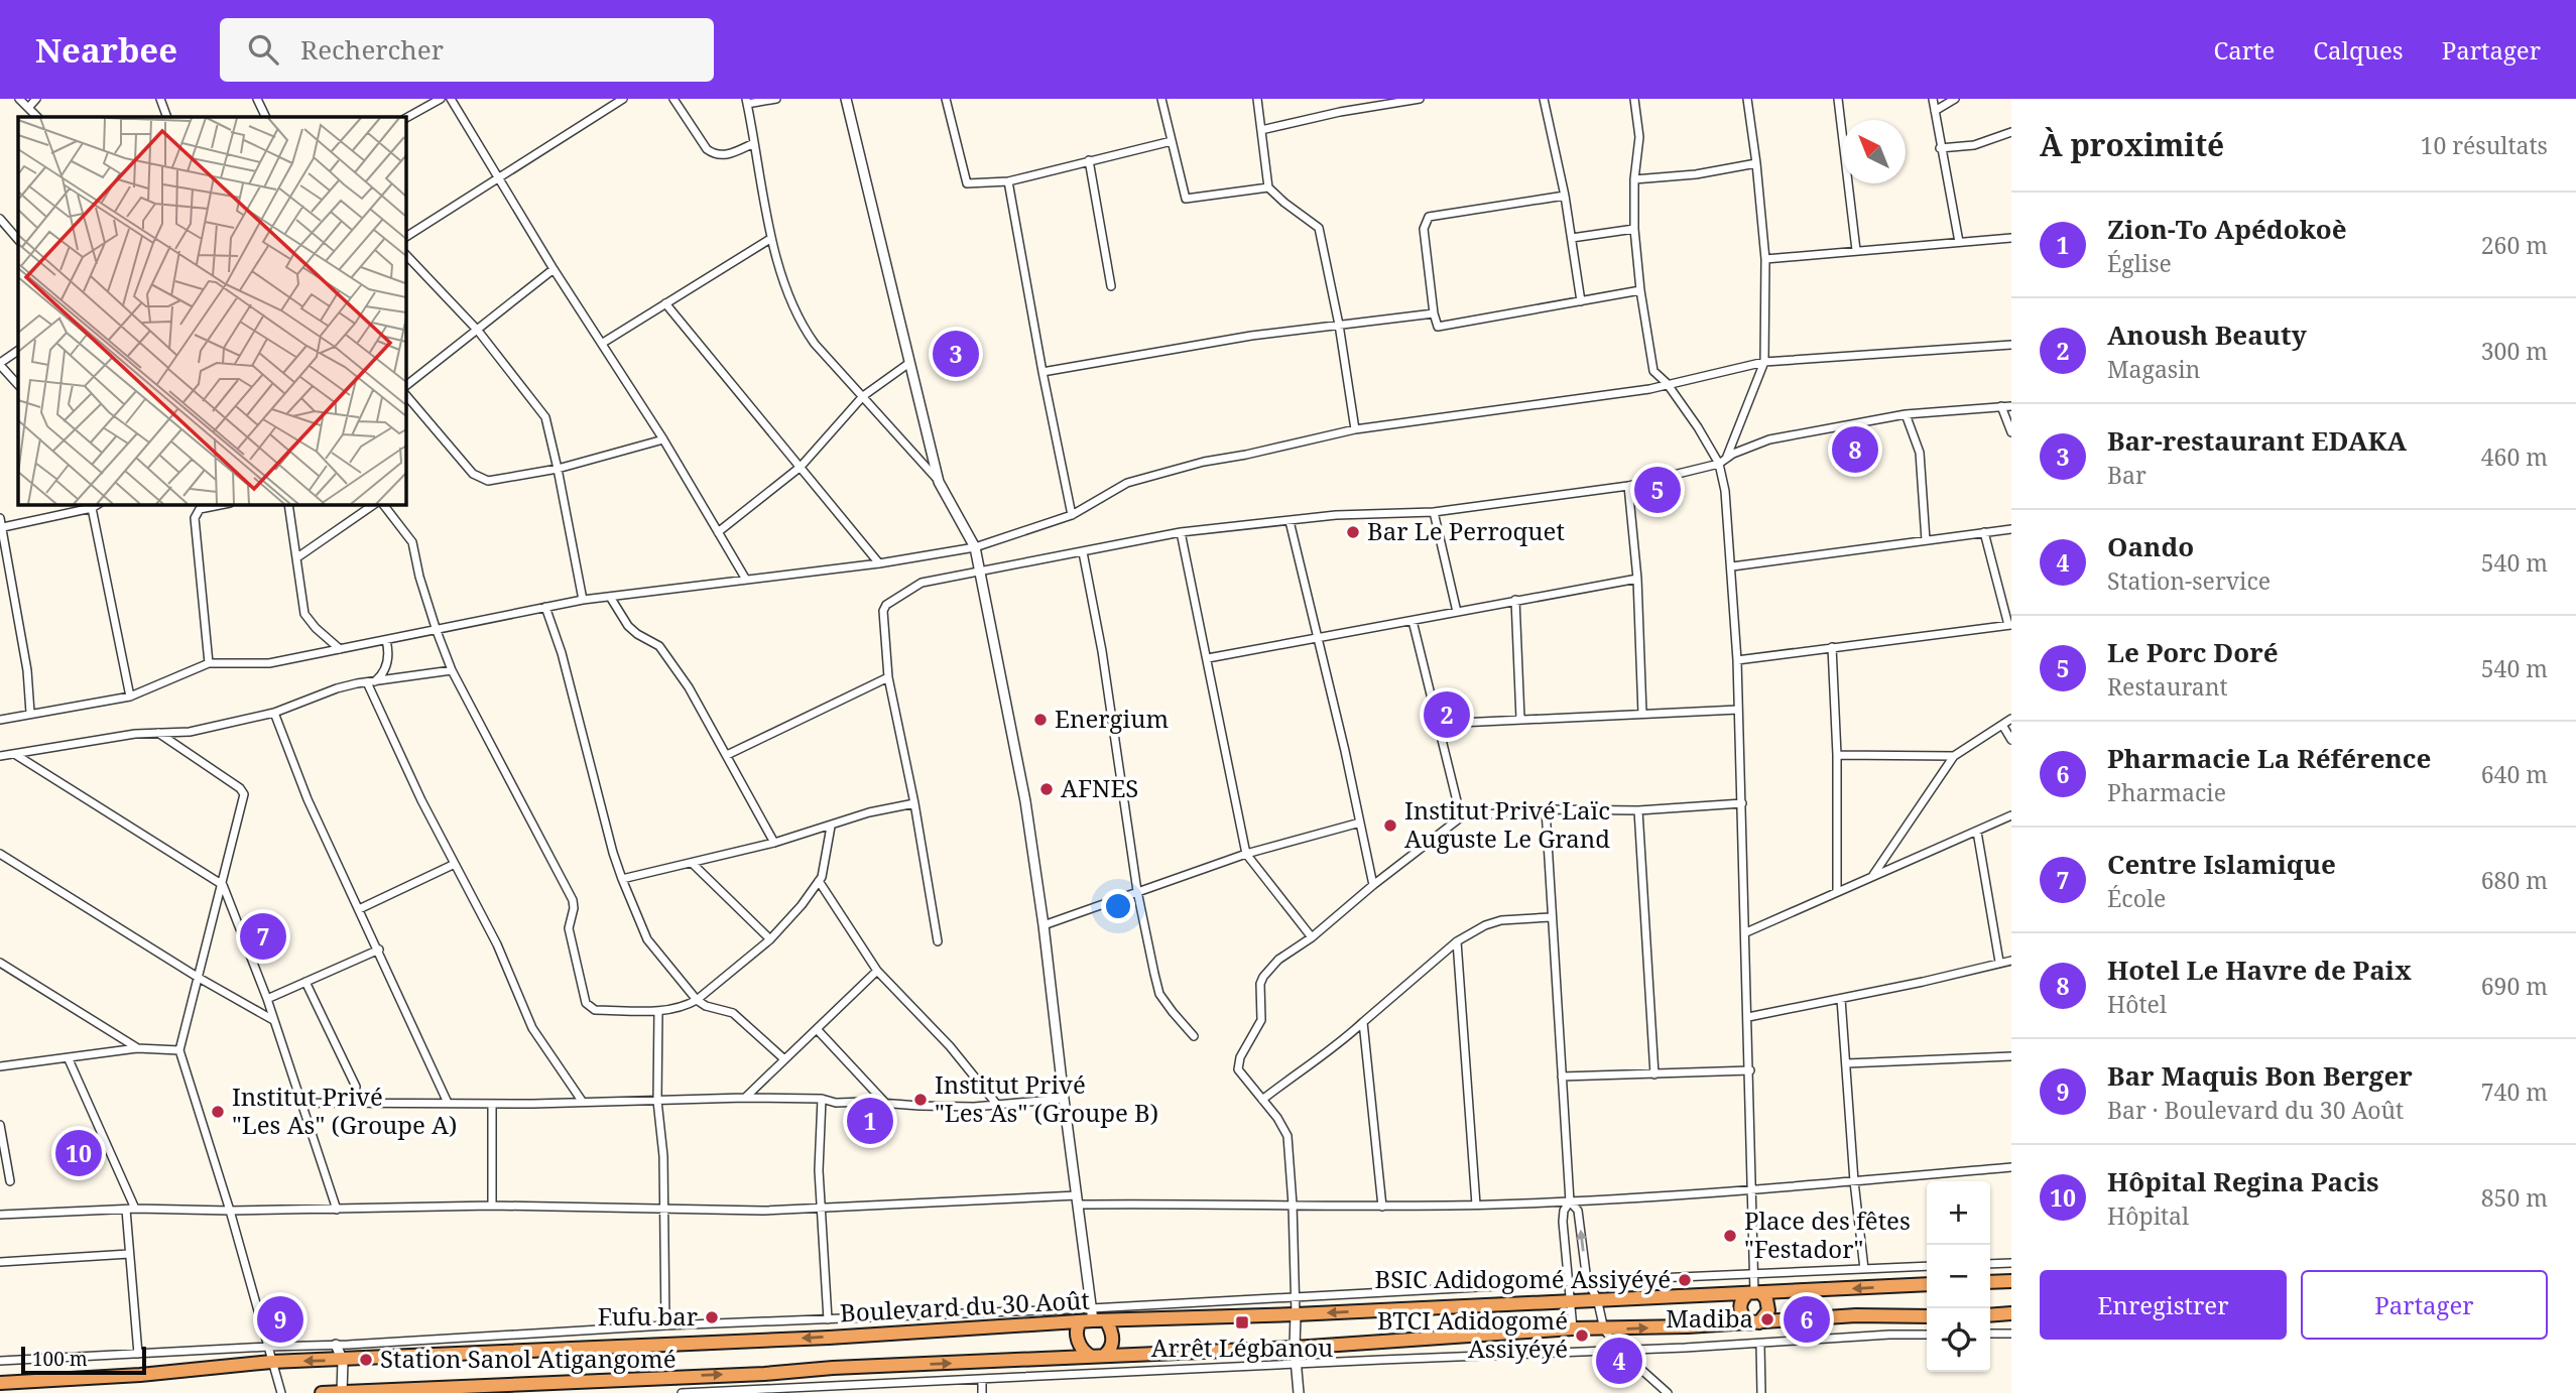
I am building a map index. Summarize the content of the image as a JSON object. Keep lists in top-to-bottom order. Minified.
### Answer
{"streets":{"highway":["Boulevard du 30 Août"]},"places":{"other":["Bar Le Perroquet","Energium","AFNES","Institut Privé Laïc Auguste Le Grand","Institut Privé \"Les As\" (Groupe B)","Institut Privé \"Les As\" (Groupe A)","Place des fêtes \"Festador\"","BSIC Adidogomé Assiyéyé","Fufu bar","Madiba","BTCI Adidogomé Assiyéyé","Station Sanol Atigangomé"],"transit":["Arrêt Légbanou"]},"scale_bar":"100 m","north":"top left","page":{"header":"Nearbee","search":"Rechercher","nav":["Carte","Calques","Partager"],"heading":["À proximité","10 résultats"],"list":[{"mark":"1","name":"Zion-To Apédokoè","note":"Église","value":"260 m"},{"mark":"2","name":"Anoush Beauty","note":"Magasin","value":"300 m"},{"mark":"3","name":"Bar-restaurant EDAKA","note":"Bar","value":"460 m"},{"mark":"4","name":"Oando","note":"Station-service","value":"540 m"},{"mark":"5","name":"Le Porc Doré","note":"Restaurant","value":"540 m"},{"mark":"6","name":"Pharmacie La Référence","note":"Pharmacie","value":"640 m"},{"mark":"7","name":"Centre Islamique","note":"École","value":"680 m"},{"mark":"8","name":"Hotel Le Havre de Paix","note":"Hôtel","value":"690 m"},{"mark":"9","name":"Bar Maquis Bon Berger","note":"Bar · Boulevard du 30 Août","value":"740 m"},{"mark":"10","name":"Hôpital Regina Pacis","note":"Hôpital","value":"850 m"}],"pins":["3","8","5","2","7","1","10","6","9","4"],"map_buttons":["+","−"],"buttons":["Enregistrer","Partager"],"scale":"100 m"}}
